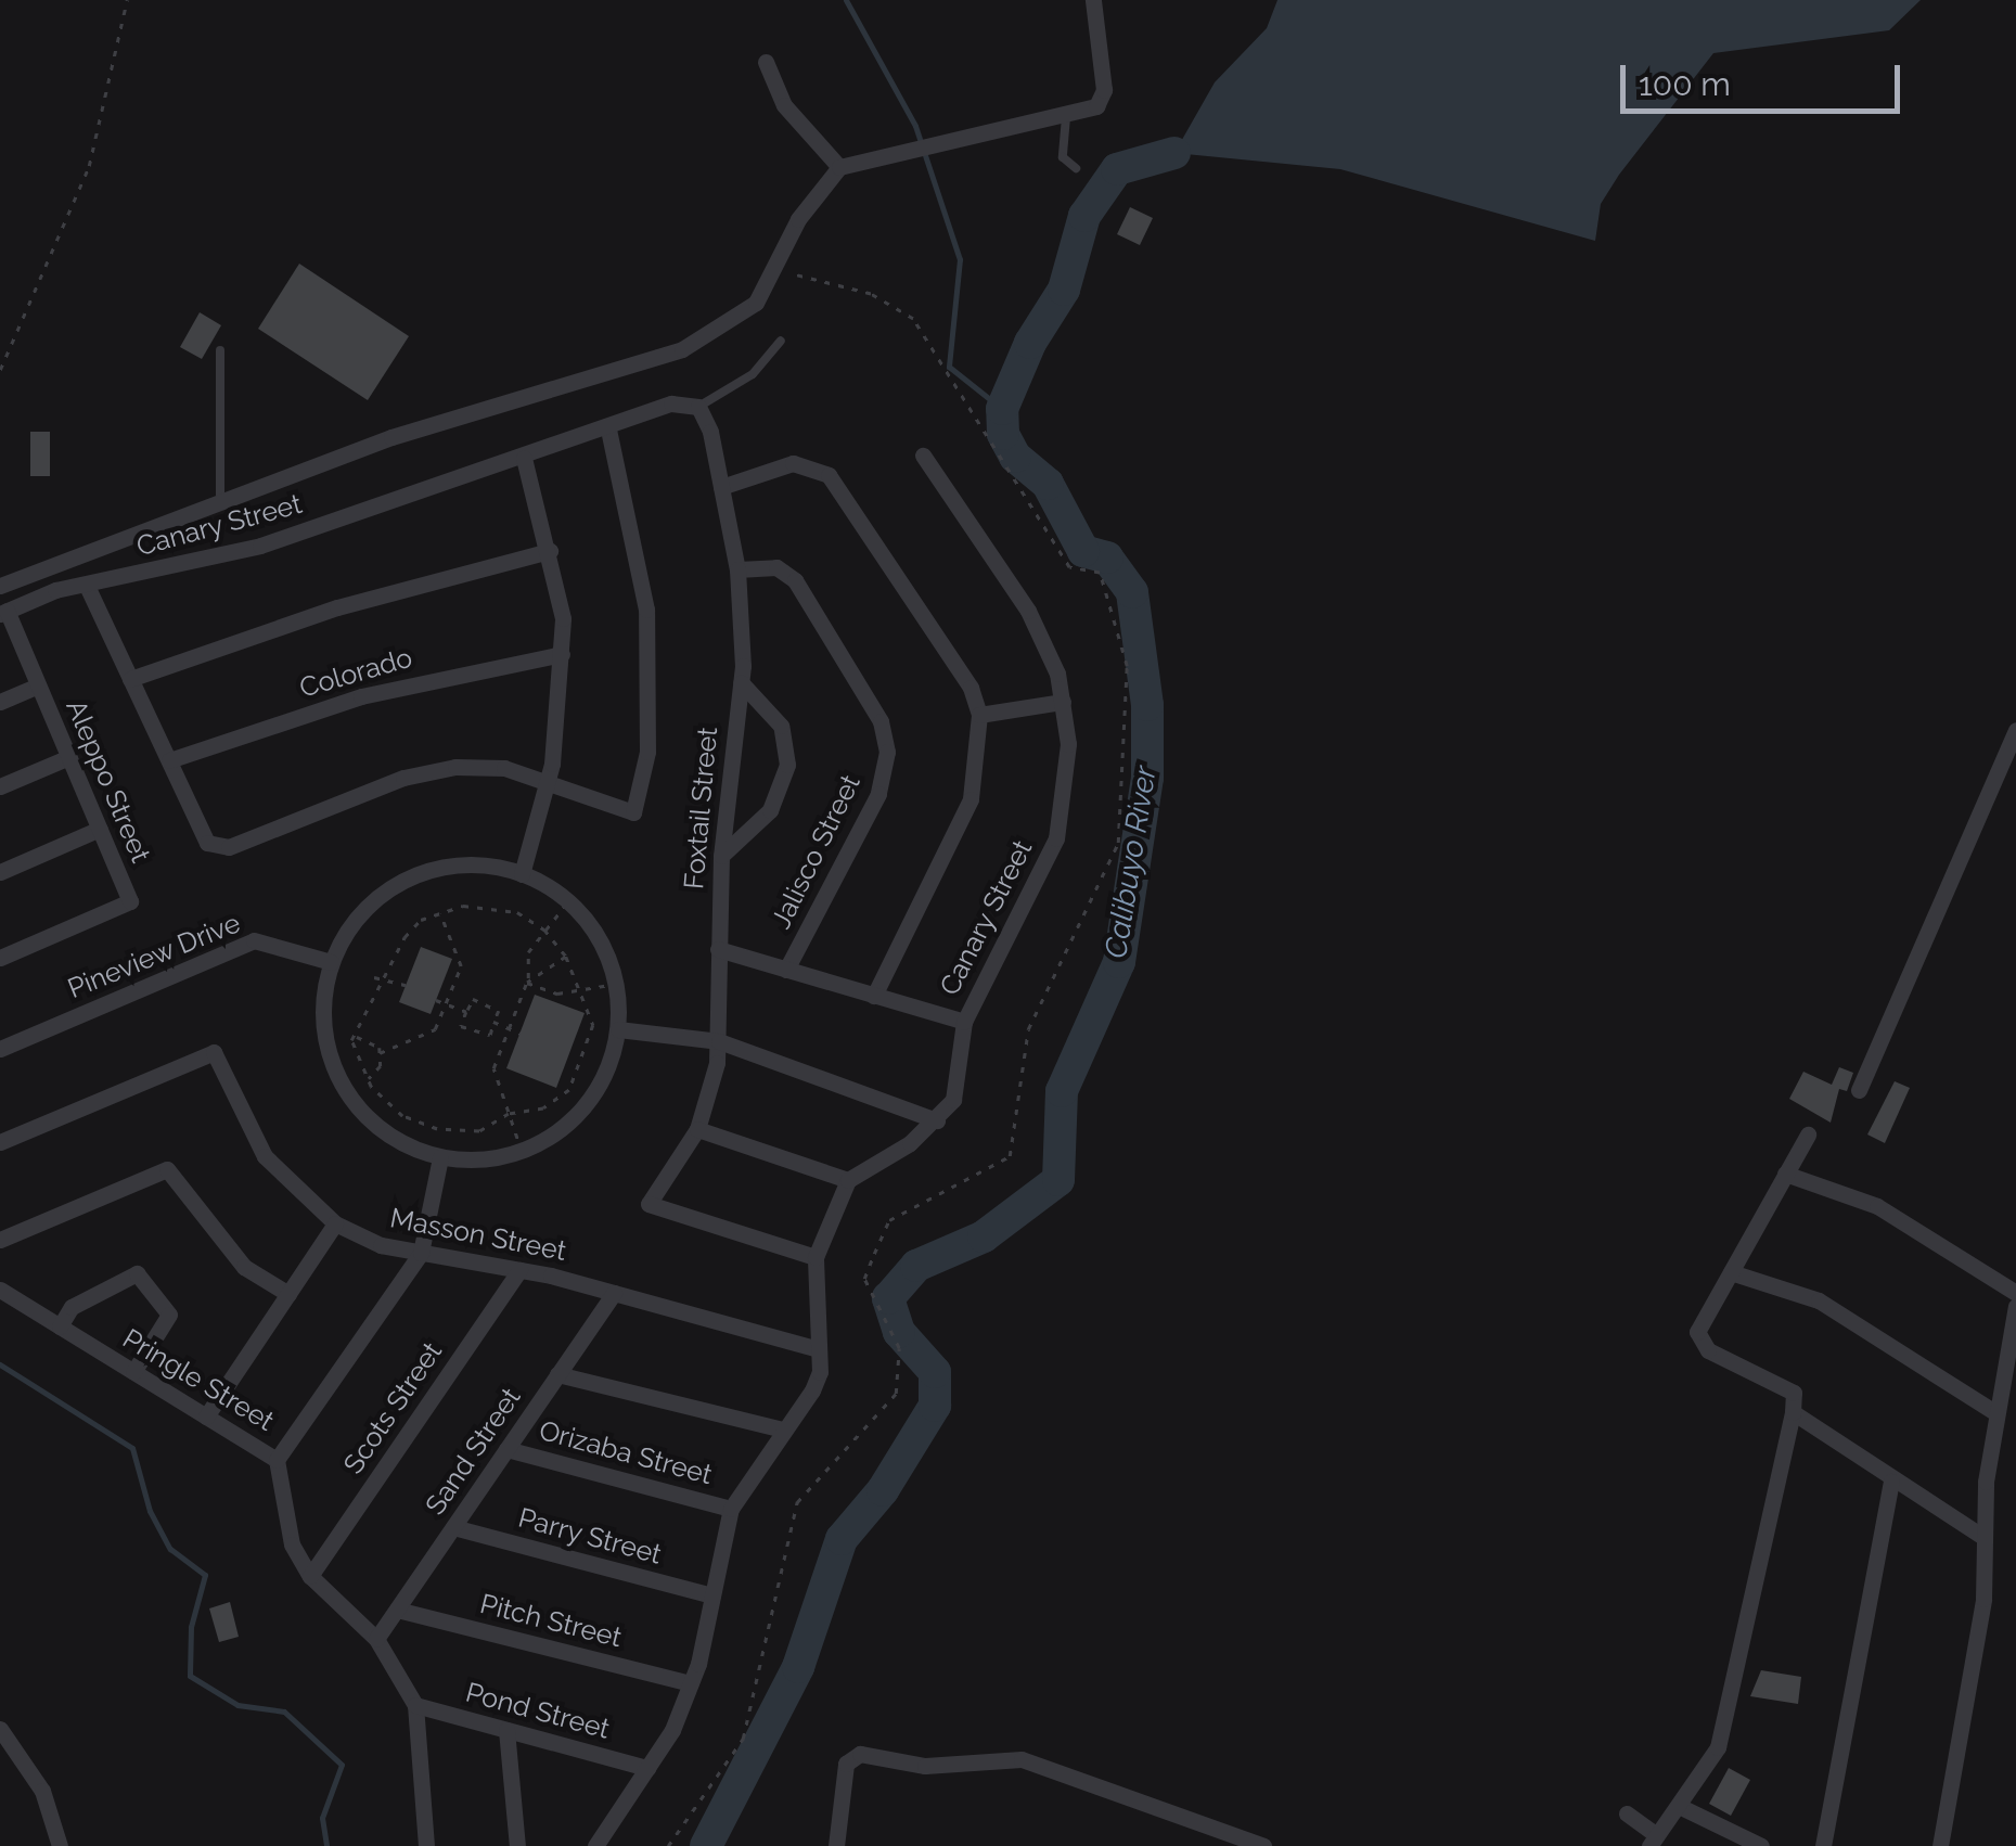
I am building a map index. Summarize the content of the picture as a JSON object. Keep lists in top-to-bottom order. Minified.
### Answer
{"streets":{"street":["Canary Street","Colorado","Aleppo Street","Foxtail Street","Jalisco Street","Pineview Drive","Masson Street","Pringle Street","Scots Street","Sand Street","Orizaba Street","Parry Street","Pitch Street","Pond Street"]},"crossings":[["Canary Street","Aleppo Street"],["Canary Street","Foxtail Street"],["Foxtail Street","Jalisco Street"],["Masson Street","Scots Street"],["Masson Street","Sand Street"],["Pringle Street","Scots Street"],["Pringle Street","Sand Street"],["Pringle Street","Pond Street"],["Sand Street","Orizaba Street"],["Sand Street","Parry Street"],["Sand Street","Pitch Street"]],"water":["Calibuyo River"],"scale_bar":"100 m"}
